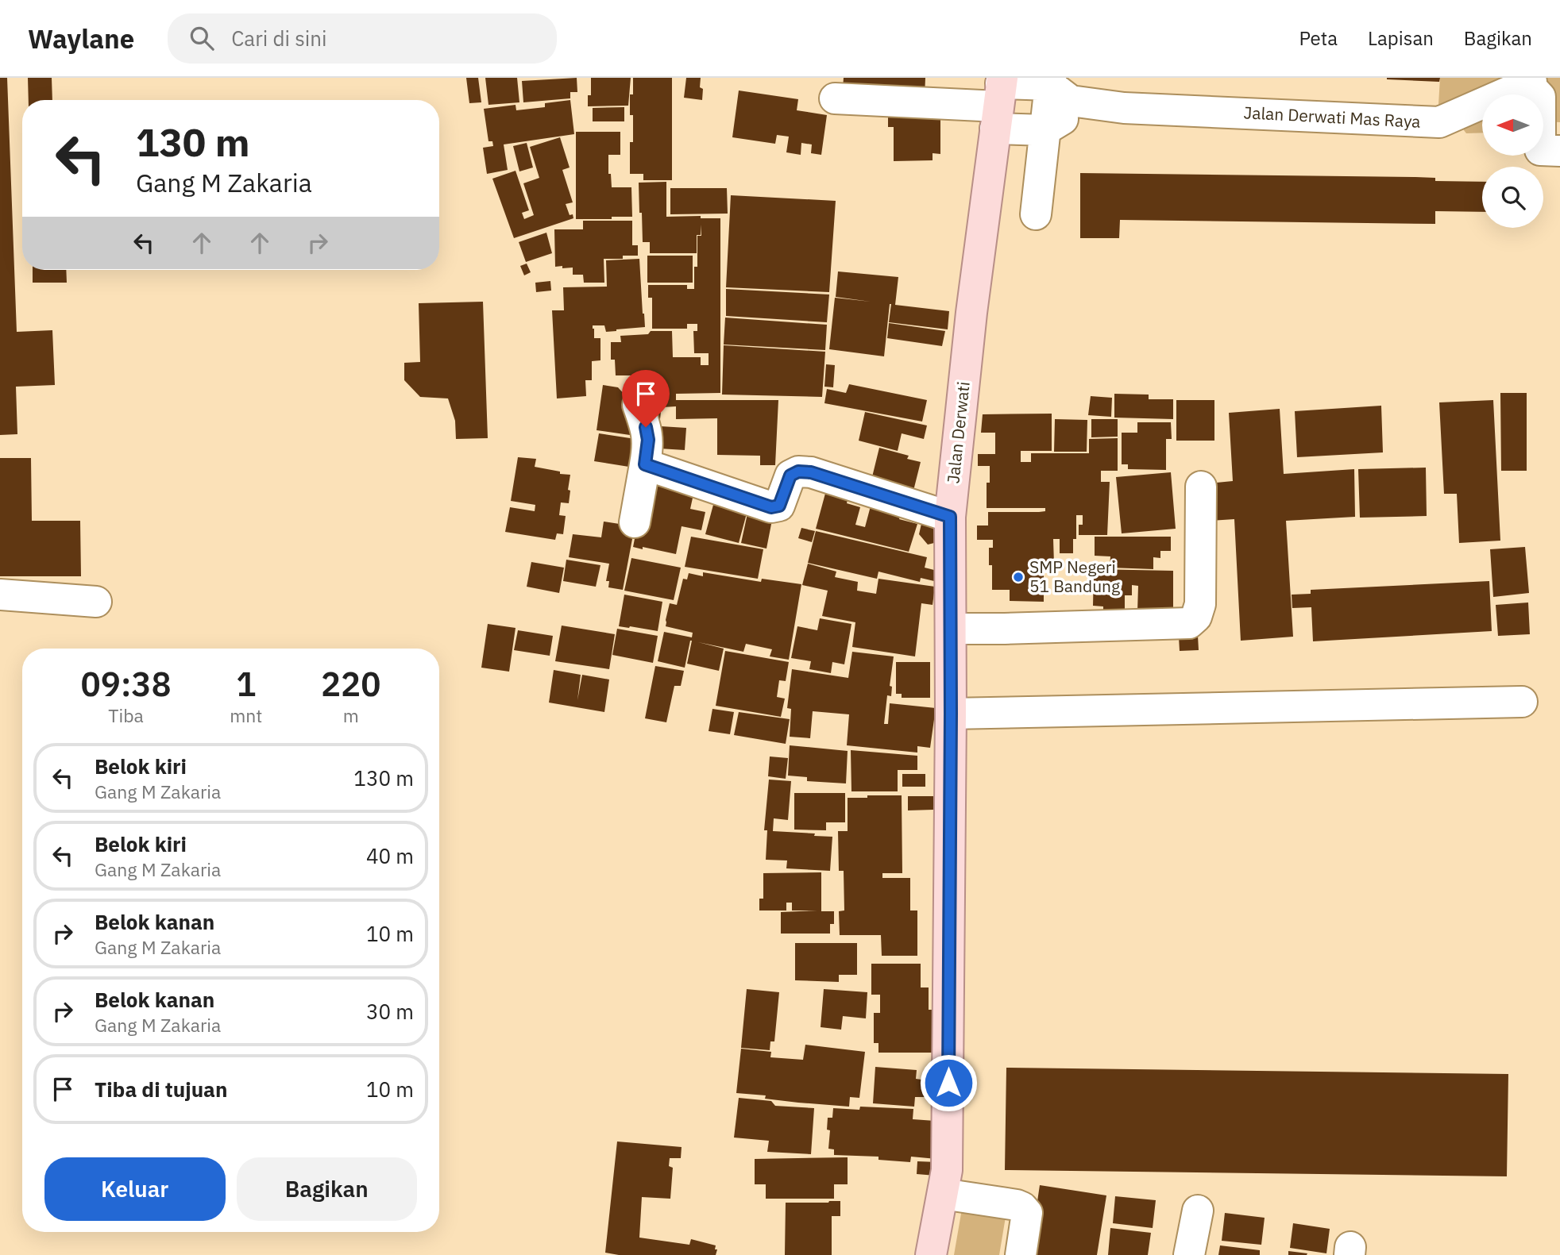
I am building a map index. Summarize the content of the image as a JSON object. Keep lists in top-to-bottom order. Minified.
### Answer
{"streets":{"main road":["Jalan Derwati"],"street":["Jalan Derwati Mas Raya"]},"places":["SMP Negeri 51 Bandung"],"north":"left","page":{"header":"Waylane","search":"Cari di sini","nav":["Peta","Lapisan","Bagikan"],"turn":["130 m","Gang M Zakaria"],"eta":["09:38","Tiba","1","mnt","220","m"],"list":[{"name":"Belok kiri","note":"Gang M Zakaria","value":"130 m"},{"name":"Belok kiri","note":"Gang M Zakaria","value":"40 m"},{"name":"Belok kanan","note":"Gang M Zakaria","value":"10 m"},{"name":"Belok kanan","note":"Gang M Zakaria","value":"30 m"},{"name":"Tiba di tujuan","value":"10 m"}],"buttons":["Keluar","Bagikan"]}}
